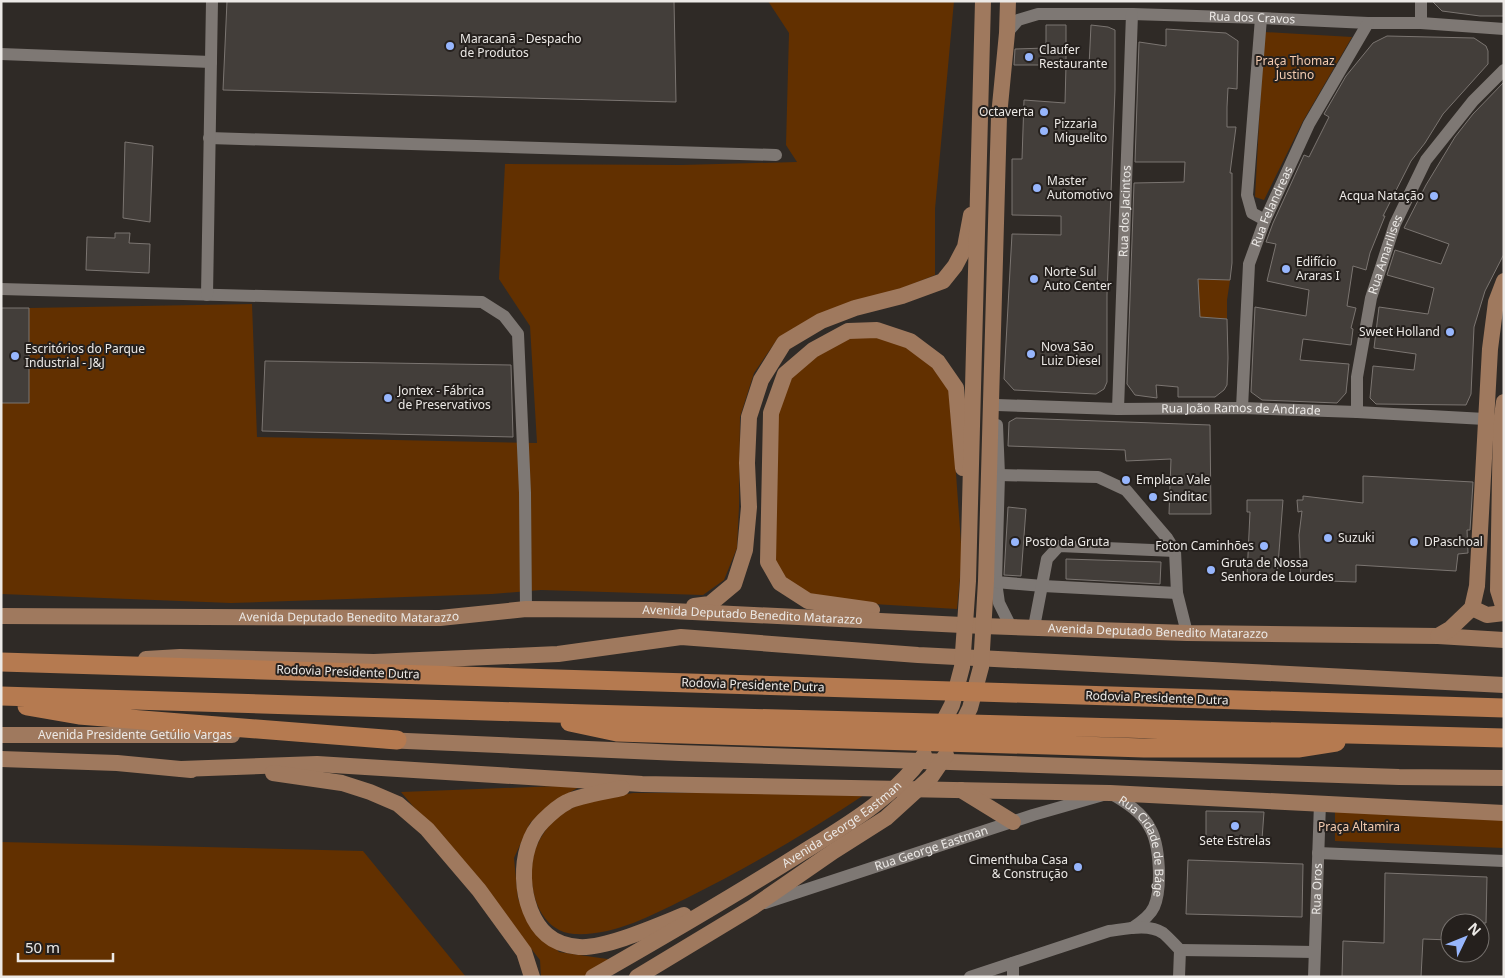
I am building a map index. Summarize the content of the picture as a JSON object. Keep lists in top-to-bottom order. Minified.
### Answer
{"streets":{"highway":["Rodovia Presidente Dutra"],"main road":["Avenida Deputado Benedito Matarazzo","Avenida Presidente Getúlio Vargas","Avenida George Eastman"],"street":["Rua dos Cravos","Rua Felandreas","Rua dos Jacintos","Rua Amarilises","Rua João Ramos de Andrade","Rua George Eastman","Rua Cidade de Báge","Rua Oros"]},"crossings":[["Rua dos Cravos","Rua Felandreas"],["Rua dos Cravos","Rua dos Jacintos"],["Rua dos Cravos","Avenida George Eastman"],["Rua Felandreas","Rua João Ramos de Andrade"],["Rua dos Jacintos","Rua João Ramos de Andrade"],["Rua Amarilises","Rua João Ramos de Andrade"],["Avenida George Eastman","Rua George Eastman"],["Rua George Eastman","Rua Cidade de Báge"]],"parks":["Praça Thomaz Justino","Praça Altamira"],"places":["Maracanã - Despacho de Produtos","Claufer Restaurante","Octaverta","Pizzaria Miguelito","Master Automotivo","Acqua Natação","Edifício Araras I","Norte Sul Auto Center","Sweet Holland","Nova São Luiz Diesel","Escritórios do Parque Industrial - J&J","Jontex - Fábrica de Preservativos","Emplaca Vale","Sinditac","Suzuki","Posto da Gruta","DPaschoal","Foton Caminhões","Gruta de Nossa Senhora de Lourdes","Sete Estrelas","Cimenthuba Casa & Construção"],"scale_bar":"50 m","north":"top right"}
